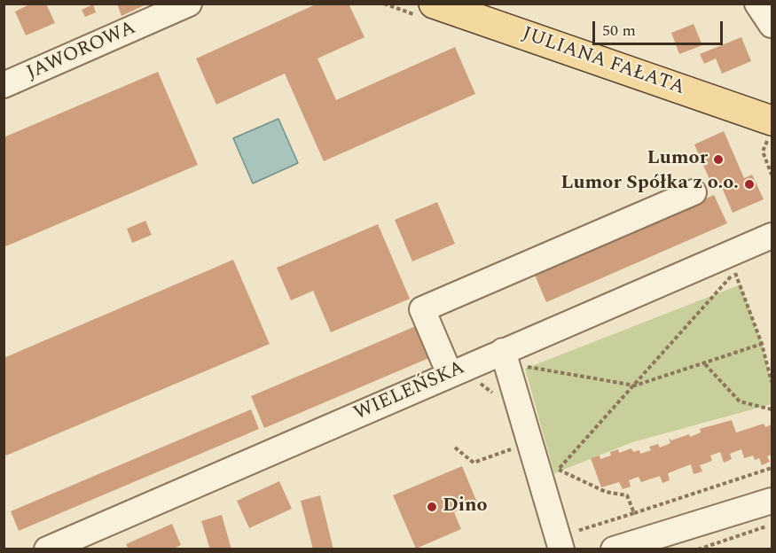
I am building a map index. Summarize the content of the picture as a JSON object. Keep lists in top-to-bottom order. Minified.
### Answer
{"streets":{"main road":["JULIANA FAŁATA"],"street":["JAWOROWA","WIELEŃSKA"]},"places":["Lumor","Lumor Spółka z o.o.","Dino"],"scale_bar":"50 m"}
